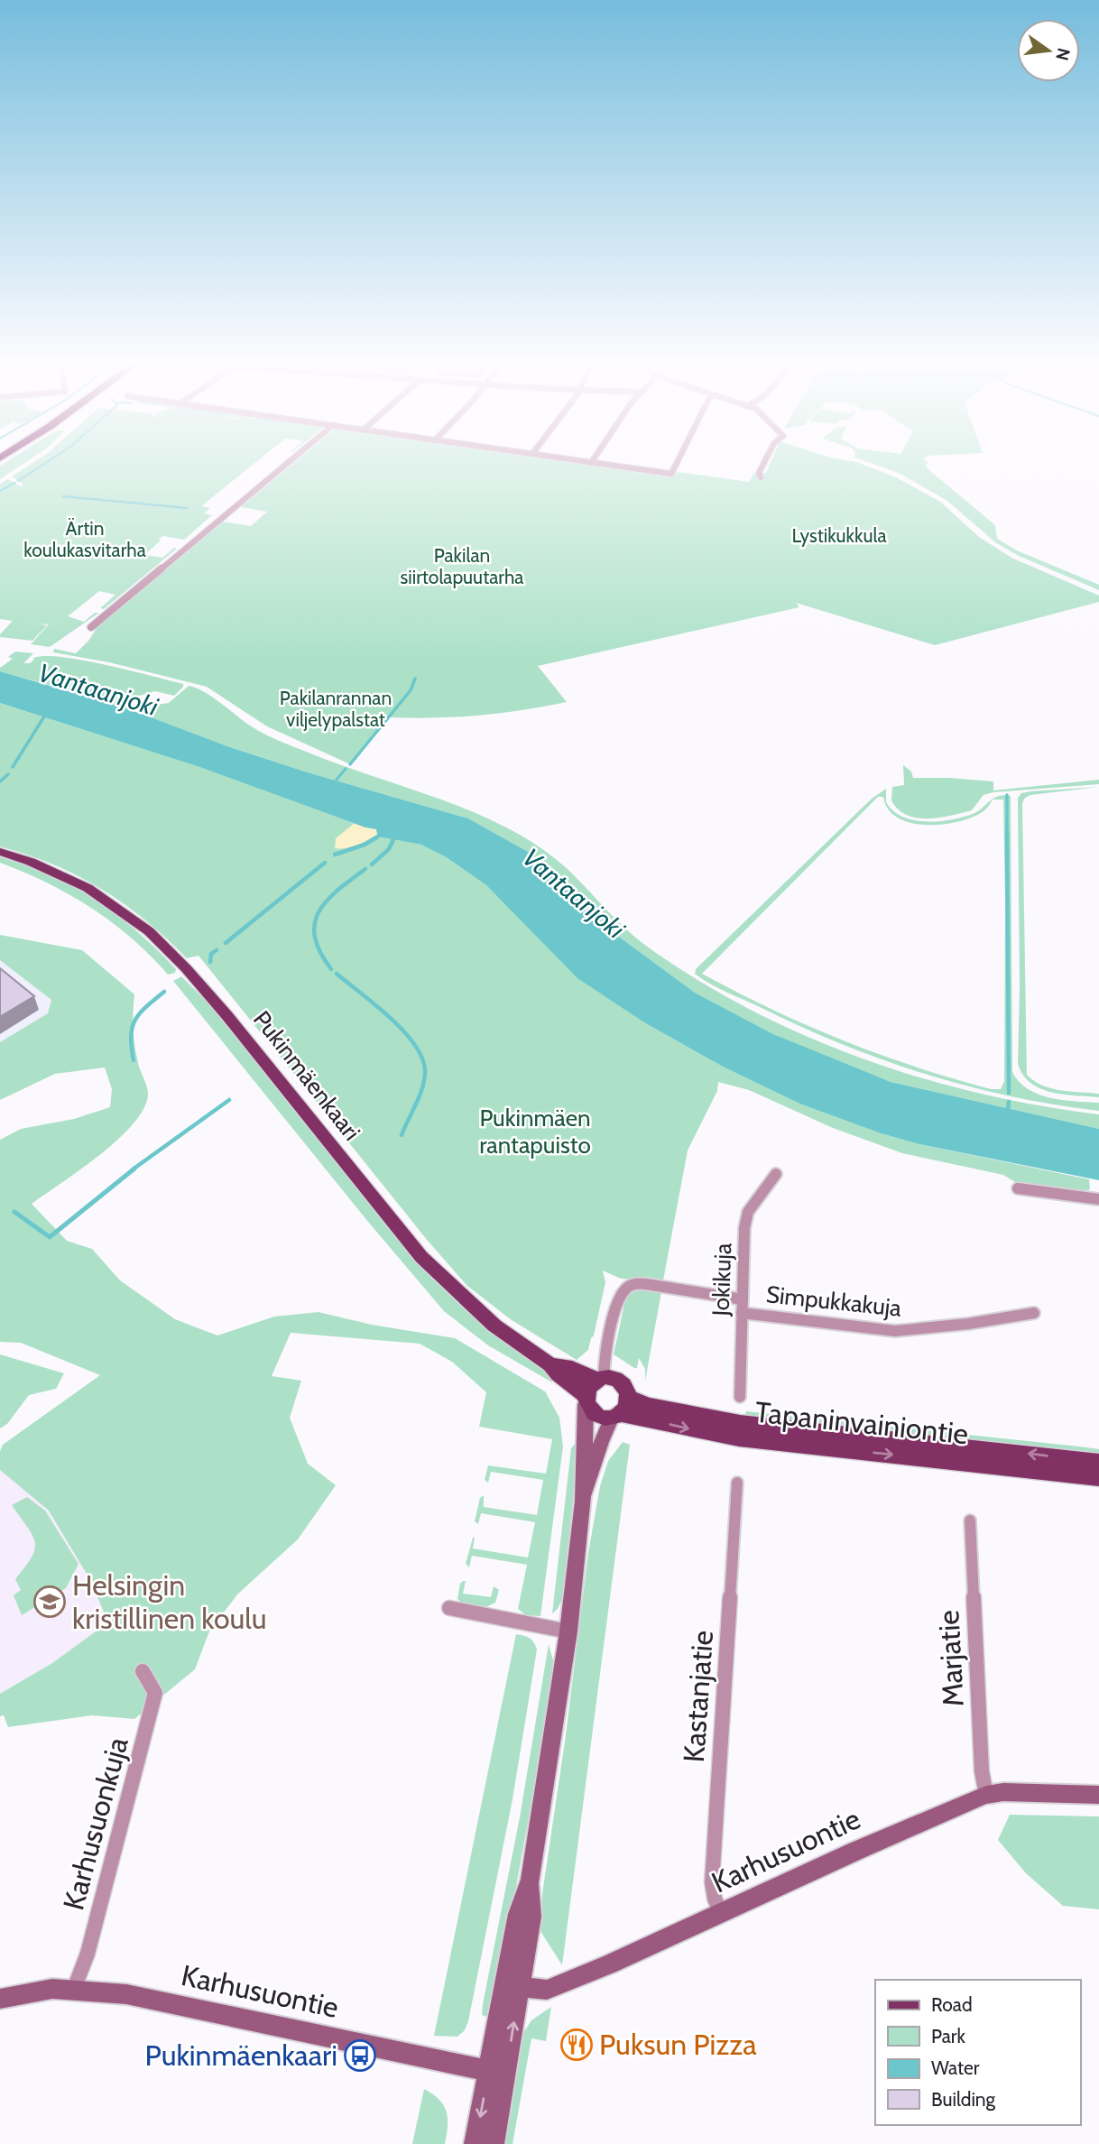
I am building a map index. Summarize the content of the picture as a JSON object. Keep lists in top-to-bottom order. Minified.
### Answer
{"streets":{"main road":["Pukinmäenkaari","Tapaninvainiontie"],"street":["Jokikuja","Simpukkakuja","Marjatie","Kastanjatie","Karhusuonkuja","Karhusuontie"]},"crossings":[["Pukinmäenkaari","Simpukkakuja"],["Pukinmäenkaari","Tapaninvainiontie"],["Jokikuja","Simpukkakuja"],["Simpukkakuja","Tapaninvainiontie"],["Marjatie","Karhusuontie"],["Kastanjatie","Karhusuontie"],["Karhusuonkuja","Karhusuontie"]],"water":["Vantaanjoki"],"parks":["Ärtin koulukasvitarha","Lystikukkula","Pakilan siirtolapuutarha","Pakilanrannan viljelypalstat","Pukinmäen rantapuisto"],"places":{"school or university":["Helsingin kristillinen koulu"],"restaurant":["Puksun Pizza"],"bus stop":["Pukinmäenkaari"]},"legend":["Road","Park","Water","Building"],"north":"right"}
